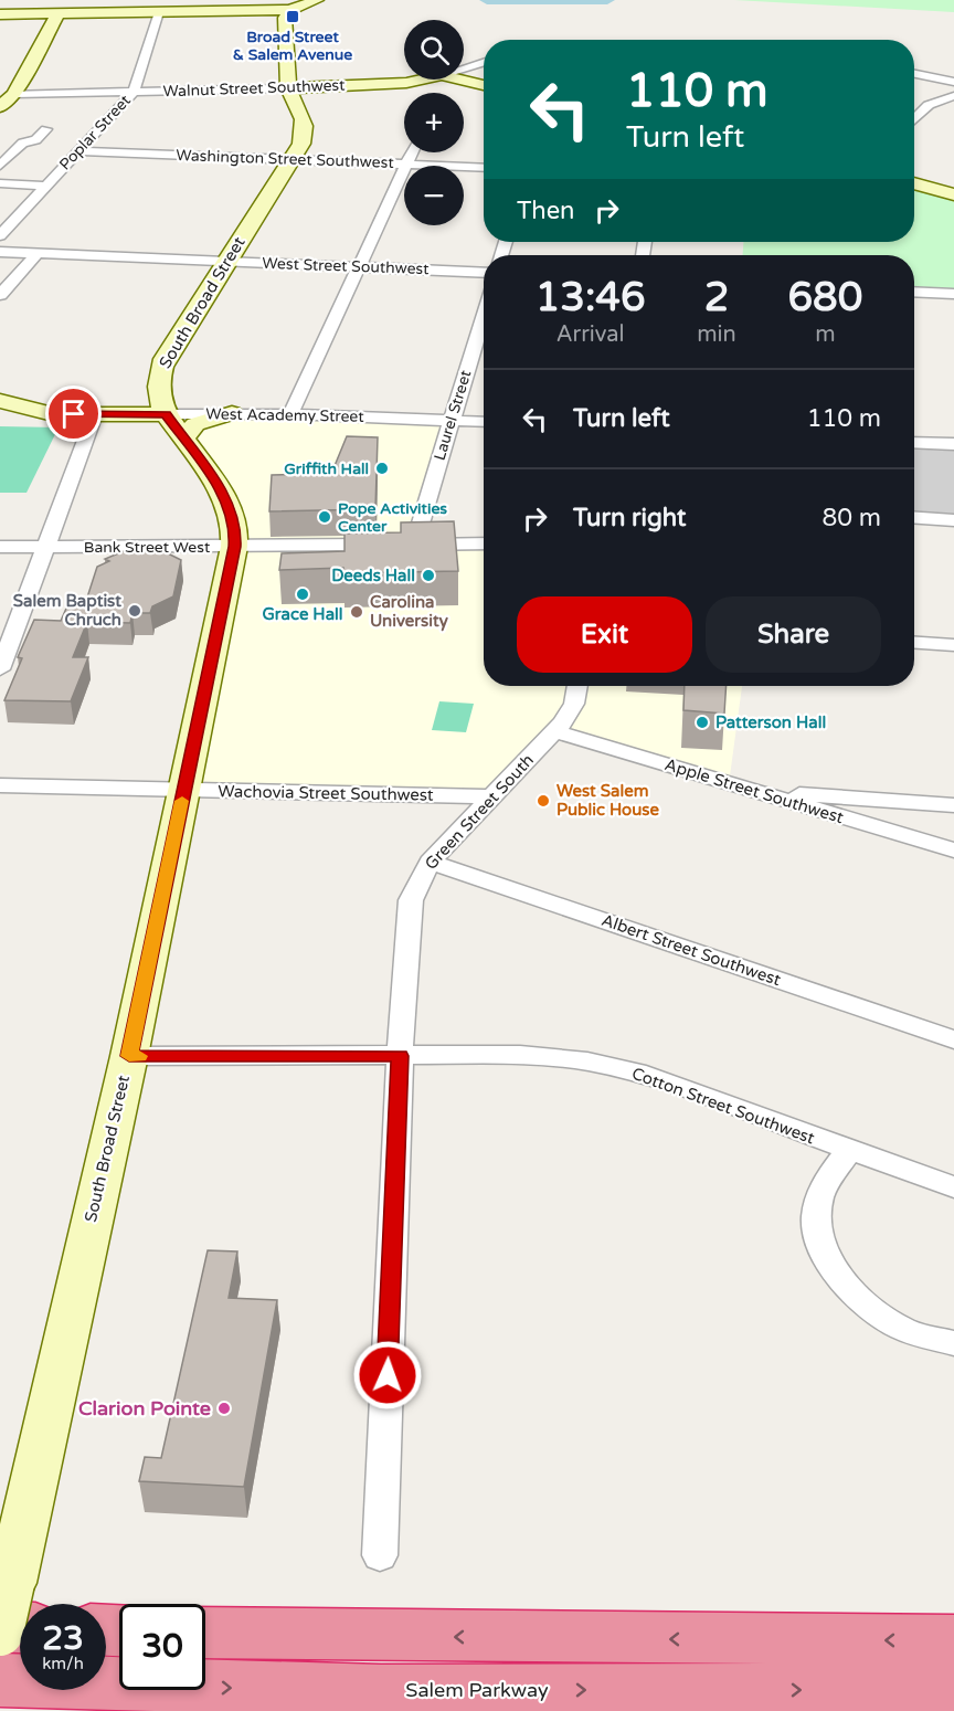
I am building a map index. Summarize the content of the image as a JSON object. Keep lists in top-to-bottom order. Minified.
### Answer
{"streets":{"highway":["Salem Parkway"],"street":["Walnut Street Southwest","Poplar Street","Washington Street Southwest","West Street Southwest","South Broad Street","West Academy Street","Laurel Street","Bank Street West","Apple Street Southwest","Wachovia Street Southwest","Green Street South","Albert Street Southwest","Cotton Street Southwest"]},"crossings":[["Walnut Street Southwest","Poplar Street"],["Walnut Street Southwest","South Broad Street"],["Poplar Street","Washington Street Southwest"],["Washington Street Southwest","South Broad Street"],["West Street Southwest","South Broad Street"],["South Broad Street","West Academy Street"],["South Broad Street","Bank Street West"],["South Broad Street","Wachovia Street Southwest"],["South Broad Street","Cotton Street Southwest"],["West Academy Street","Laurel Street"],["Laurel Street","Bank Street West"],["Apple Street Southwest","Green Street South"],["Wachovia Street Southwest","Green Street South"],["Green Street South","Albert Street Southwest"],["Green Street South","Cotton Street Southwest"]],"places":{"transit":["Broad Street & Salem Avenue"],"other":["Griffith Hall","Pope Activities Center","Deeds Hall","Grace Hall","Salem Baptist Chruch","Carolina University","Patterson Hall","West Salem Public House","Clarion Pointe"]},"page":{"map_buttons":["+","−"],"turn":["110 m","Turn left"],"then":"Then","eta":["13:46","Arrival","2","min","680","m"],"list":[{"name":"Turn left","value":"110 m"},{"name":"Turn right","value":"80 m"}],"buttons":["Exit","Share"],"speed":"23 km/h","limit":"30"}}
